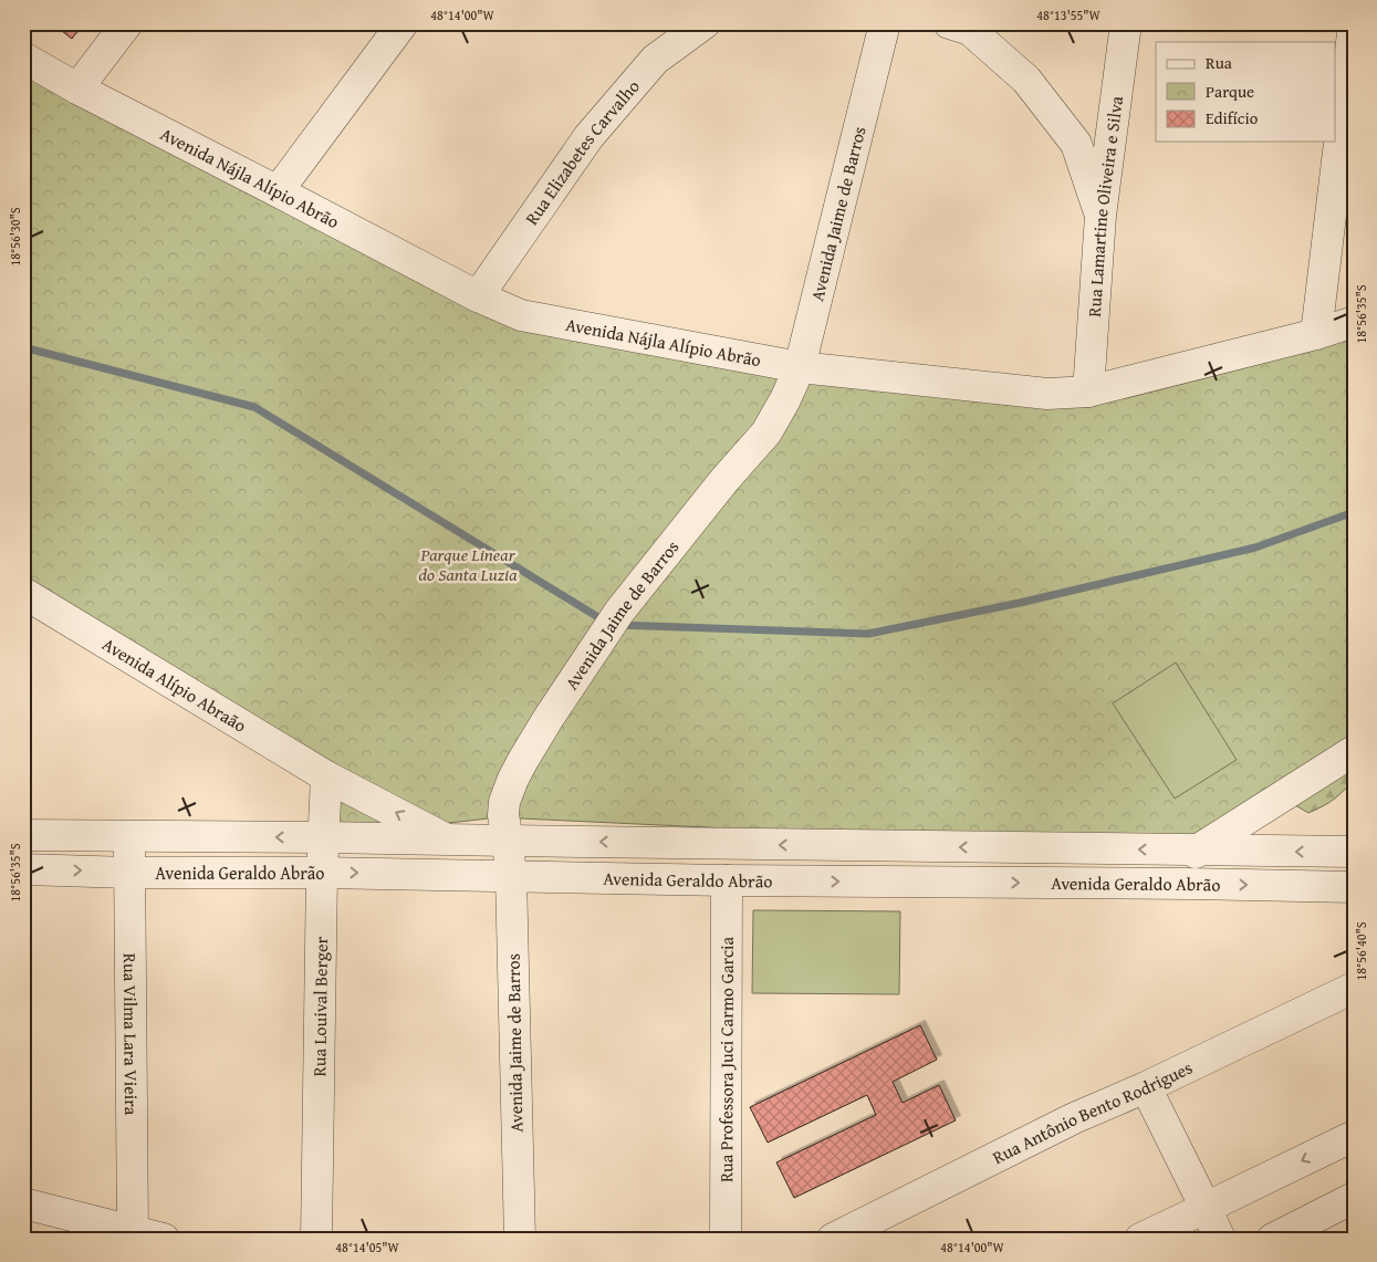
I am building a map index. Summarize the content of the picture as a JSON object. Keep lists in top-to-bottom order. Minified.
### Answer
{"streets":{"street":["Rua Elizabetes Carvalho","Avenida Nájla Alípio Abrão","Rua Lamartine Oliveira e Silva","Avenida Jaime de Barros","Avenida Alípio Abraão","Avenida Geraldo Abrão","Rua Louival Berger","Rua Vilma Lara Vieira","Rua Professora Juci Carmo Garcia","Rua Antônio Bento Rodrigues"]},"crossings":[["Rua Elizabetes Carvalho","Avenida Nájla Alípio Abrão"],["Avenida Nájla Alípio Abrão","Rua Lamartine Oliveira e Silva"],["Avenida Nájla Alípio Abrão","Avenida Jaime de Barros"],["Avenida Jaime de Barros","Avenida Geraldo Abrão"],["Avenida Alípio Abraão","Avenida Geraldo Abrão"],["Avenida Alípio Abraão","Rua Louival Berger"],["Avenida Geraldo Abrão","Rua Louival Berger"],["Avenida Geraldo Abrão","Rua Vilma Lara Vieira"],["Avenida Geraldo Abrão","Rua Professora Juci Carmo Garcia"]],"parks":["Parque Linear do Santa Luzia"],"legend":["Rua","Parque","Edifício"],"coordinates":["48°14'00\"W","48°13'55\"W","18°56'30\"S","18°56'35\"S","18°56'40\"S","48°14'05\"W"]}
